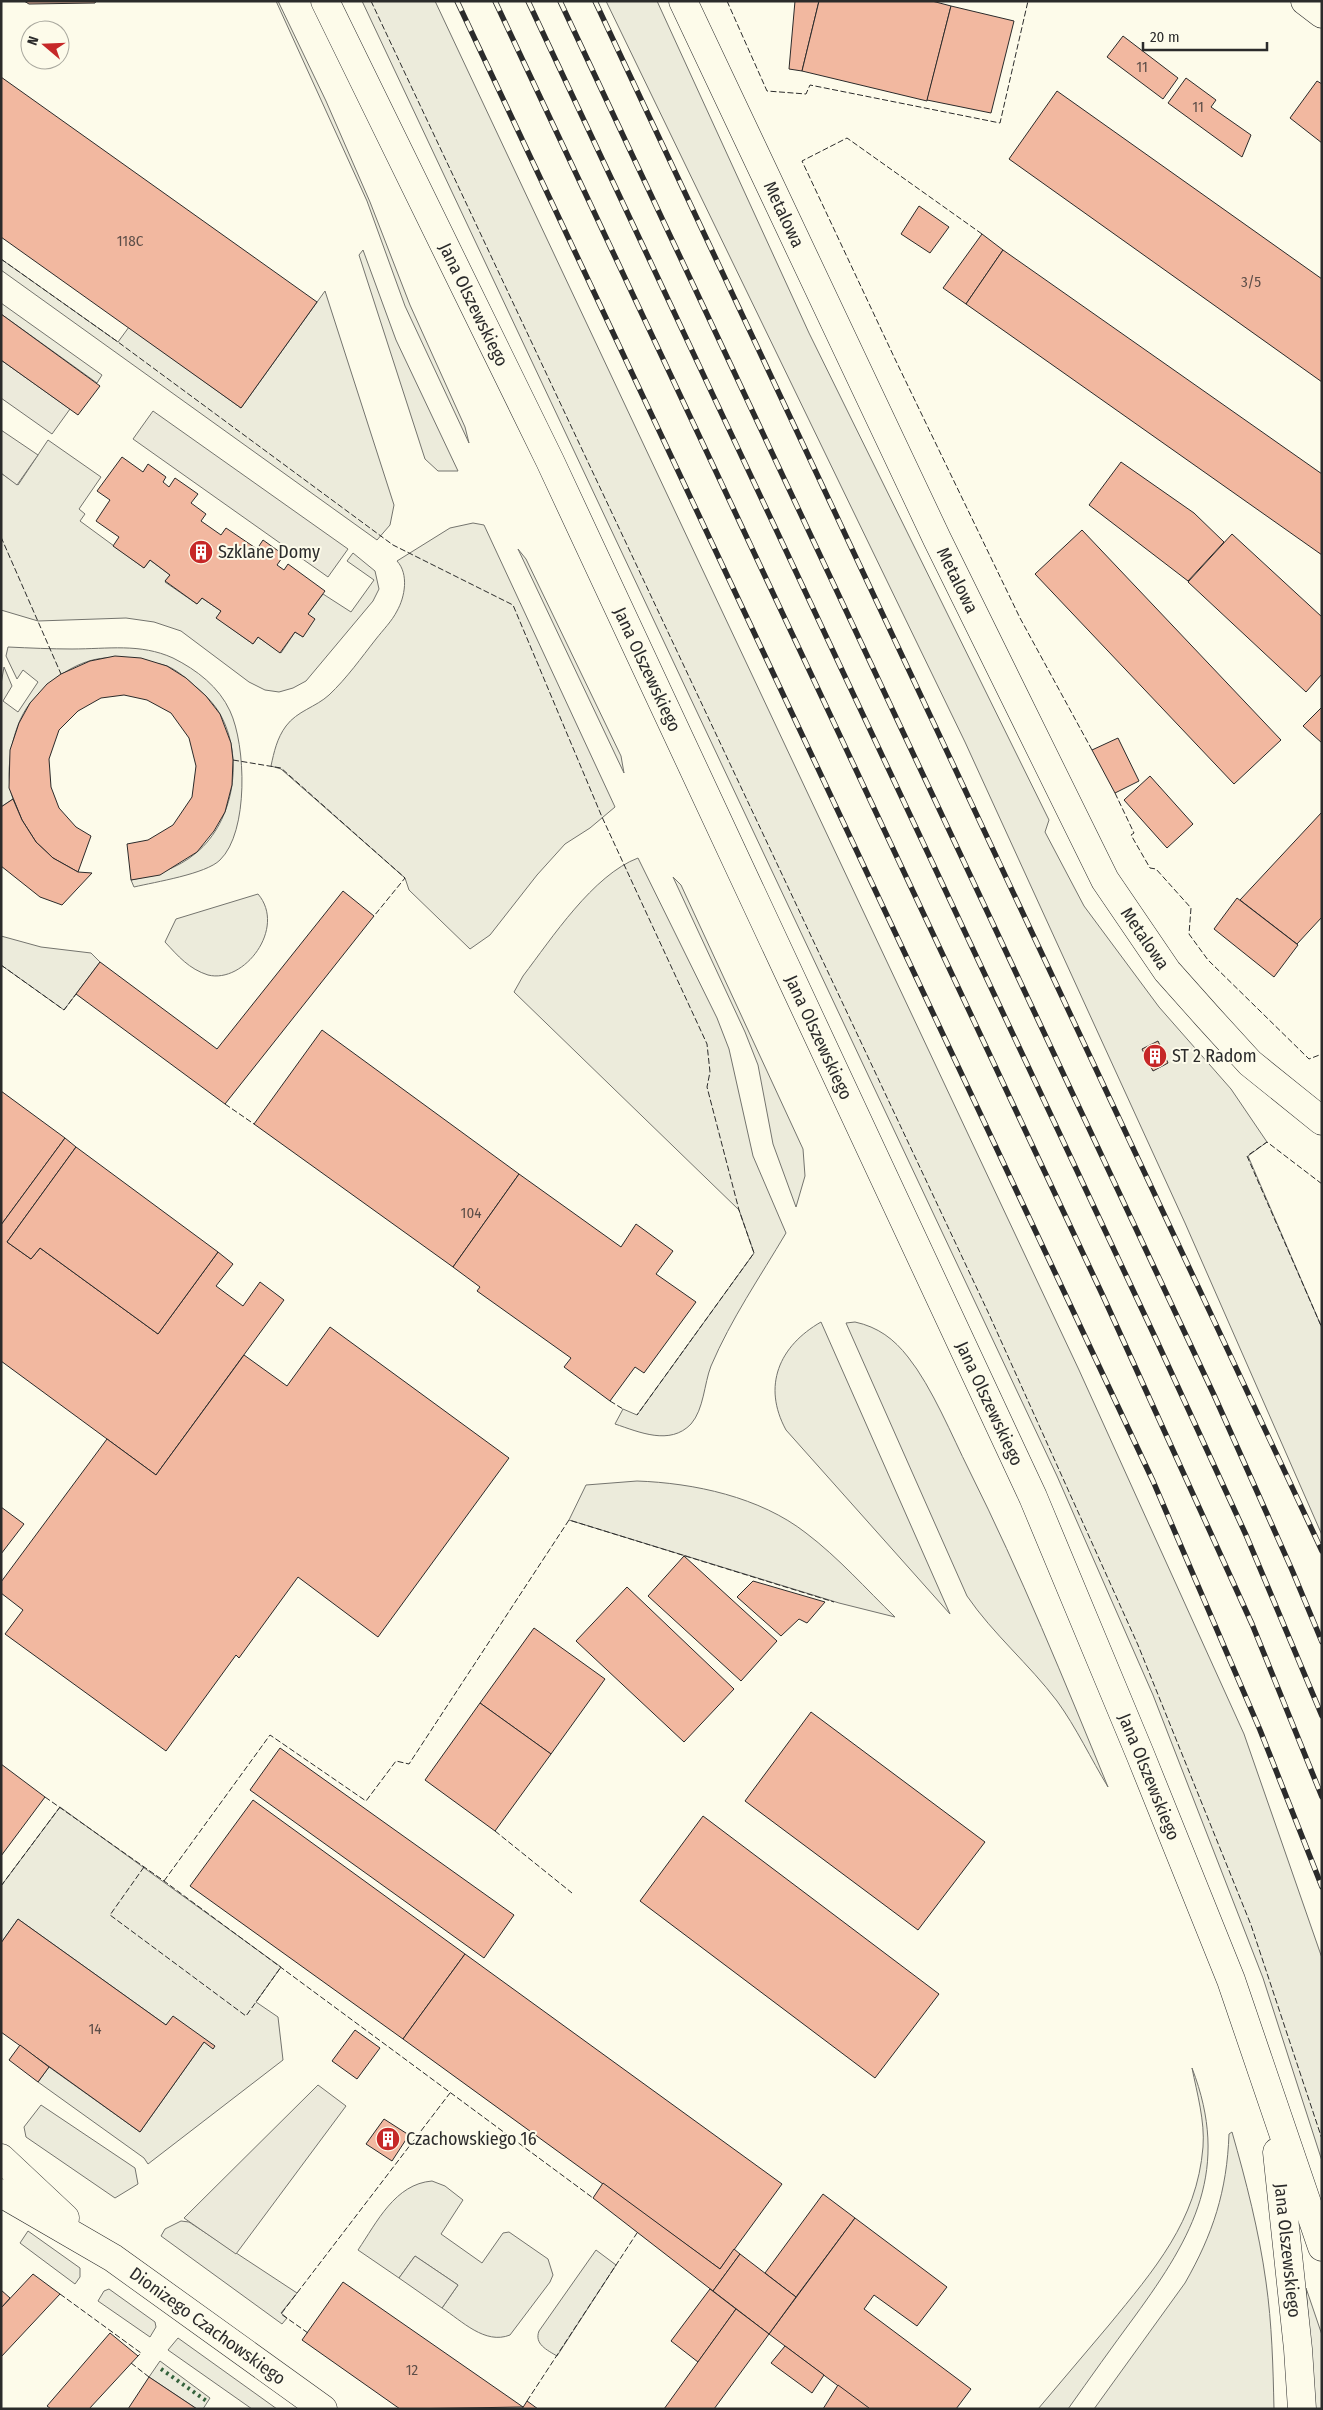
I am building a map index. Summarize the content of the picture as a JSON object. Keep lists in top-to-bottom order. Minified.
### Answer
{"streets":{"main road":["Metalowa","Jana Olszewskiego","Dionizego Czachowskiego"]},"places":{"building":["Szklane Domy","ST 2 Radom","Czachowskiego 16"]},"house_numbers":["11","11","118C","3/5","104","14","12"],"scale_bar":"20 m","north":"left"}
